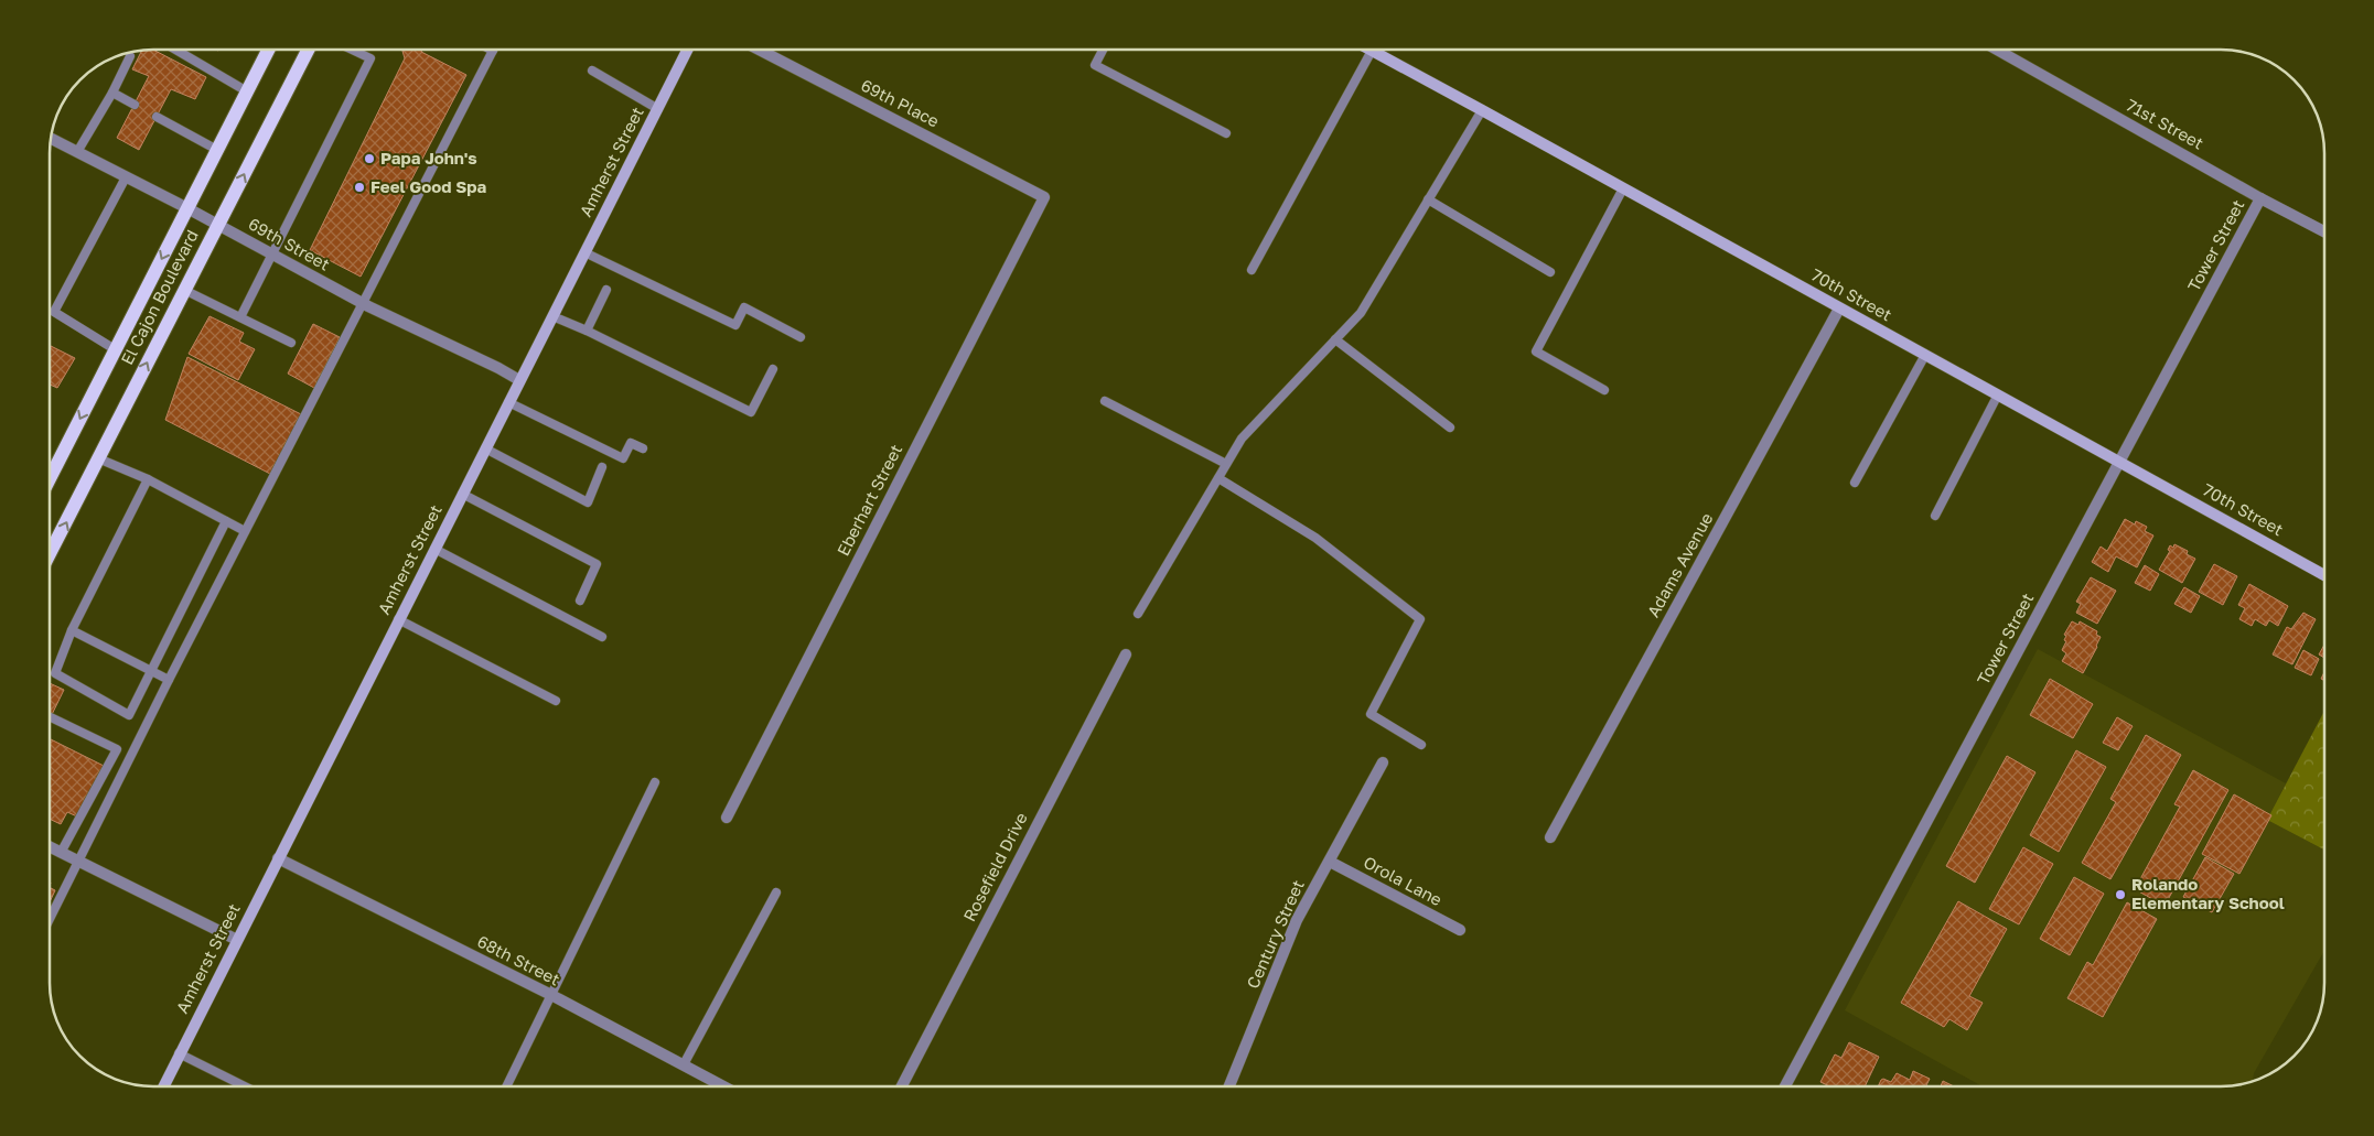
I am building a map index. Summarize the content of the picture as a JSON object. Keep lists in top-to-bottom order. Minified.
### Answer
{"streets":{"main road":["El Cajon Boulevard"],"street":["69th Place","71st Street","Amherst Street","69th Street","Tower Street","70th Street","Eberhart Street","Adams Avenue","Rosefield Drive","Orola Lane","Century Street","68th Street"]},"crossings":[["69th Place","Eberhart Street"],["71st Street","Tower Street"],["Amherst Street","69th Street"],["Amherst Street","68th Street"],["69th Street","El Cajon Boulevard"],["Tower Street","70th Street"],["70th Street","Adams Avenue"],["Orola Lane","Century Street"]],"places":["Papa John's","Feel Good Spa","Rolando Elementary School"]}
